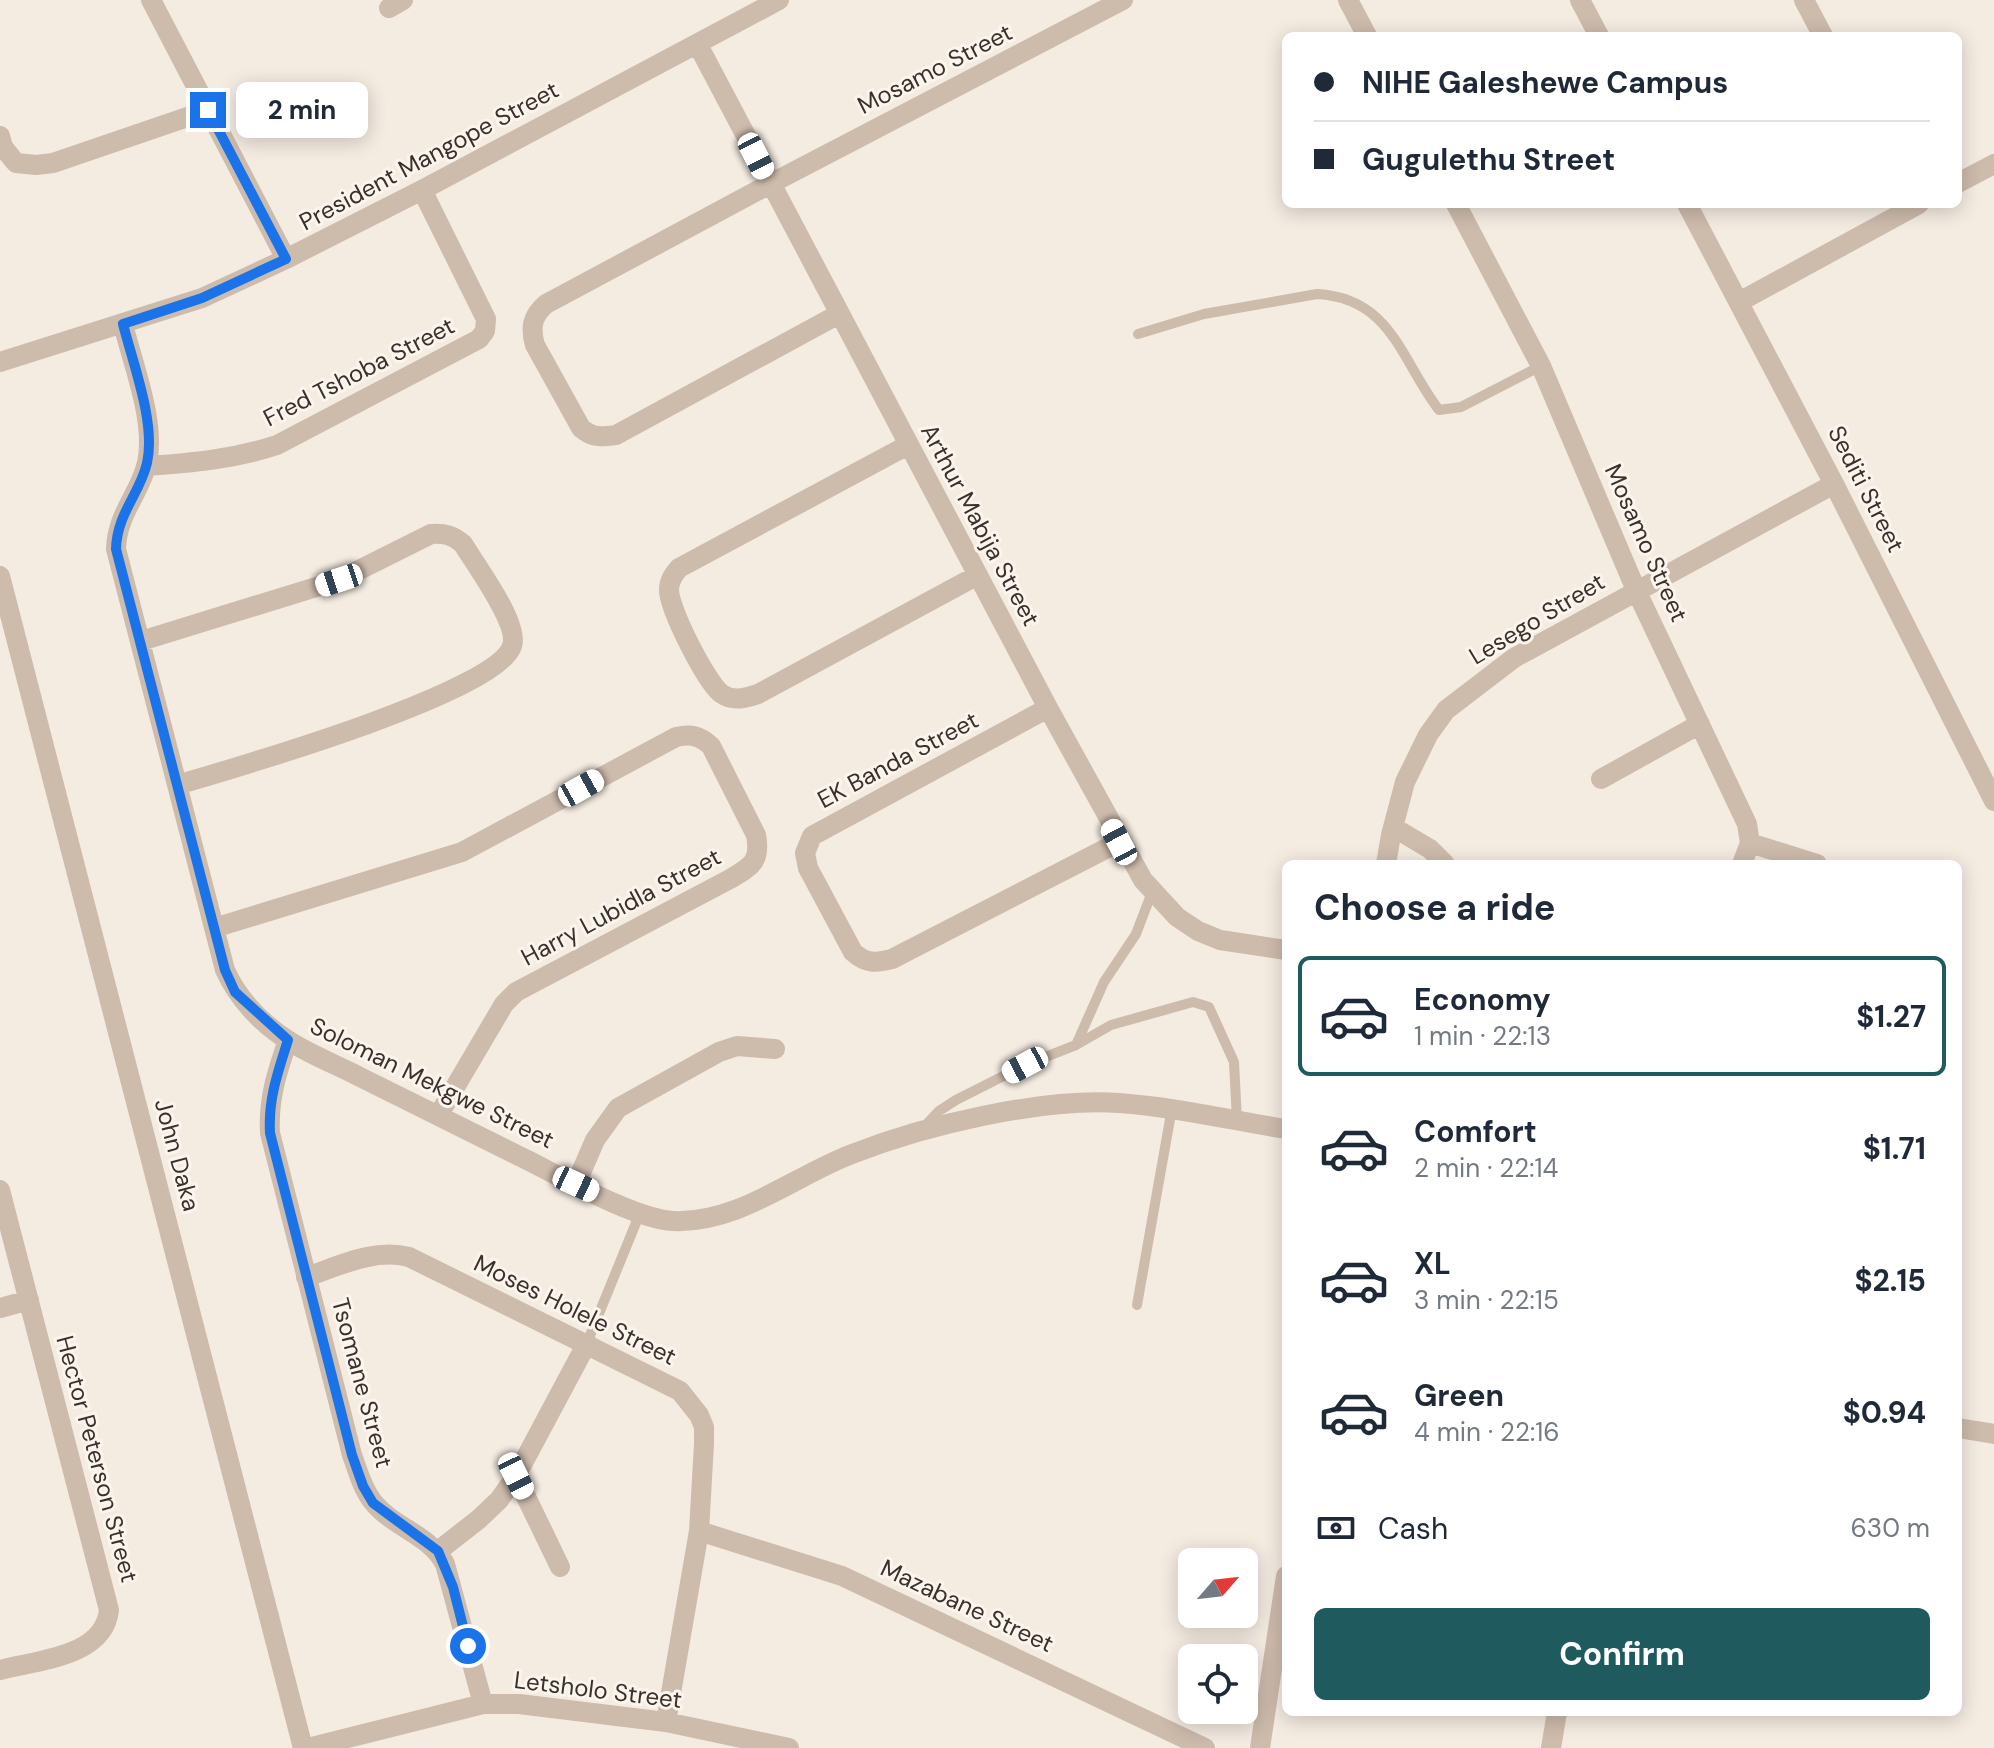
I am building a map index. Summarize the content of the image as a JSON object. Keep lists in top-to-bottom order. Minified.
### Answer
{"streets":{"street":["Mosamo Street","President Mangope Street","Fred Tshoba Street","Sediti Street","Arthur Mabija Street","Lesego Street","EK Banda Street","Harry Lubidla Street","Soloman Mekgwe Street","John Daka","Moses Holele Street","Tsomane Street","Hector Peterson Street","Mazabane Street","Letsholo Street"]},"crossings":[["Mosamo Street","Arthur Mabija Street"],["Mosamo Street","Lesego Street"],["President Mangope Street","Fred Tshoba Street"],["President Mangope Street","Arthur Mabija Street"],["President Mangope Street","Soloman Mekgwe Street"],["Fred Tshoba Street","Soloman Mekgwe Street"],["Sediti Street","Lesego Street"],["Arthur Mabija Street","EK Banda Street"],["Harry Lubidla Street","Soloman Mekgwe Street"],["Soloman Mekgwe Street","Tsomane Street"],["John Daka","Letsholo Street"],["Moses Holele Street","Tsomane Street"],["Moses Holele Street","Mazabane Street"],["Moses Holele Street","Letsholo Street"]],"north":"top right","page":{"banner":["NIHE Galeshewe Campus","Gugulethu Street"],"bubble":"2 min","heading":"Choose a ride","list":[{"name":"Economy","note":"1 min · 22:13","value":"$1.27"},{"name":"Comfort","note":"2 min · 22:14","value":"$1.71"},{"name":"XL","note":"3 min · 22:15","value":"$2.15"},{"name":"Green","note":"4 min · 22:16","value":"$0.94"}],"pay":["Cash","630 m"],"buttons":"Confirm"}}
